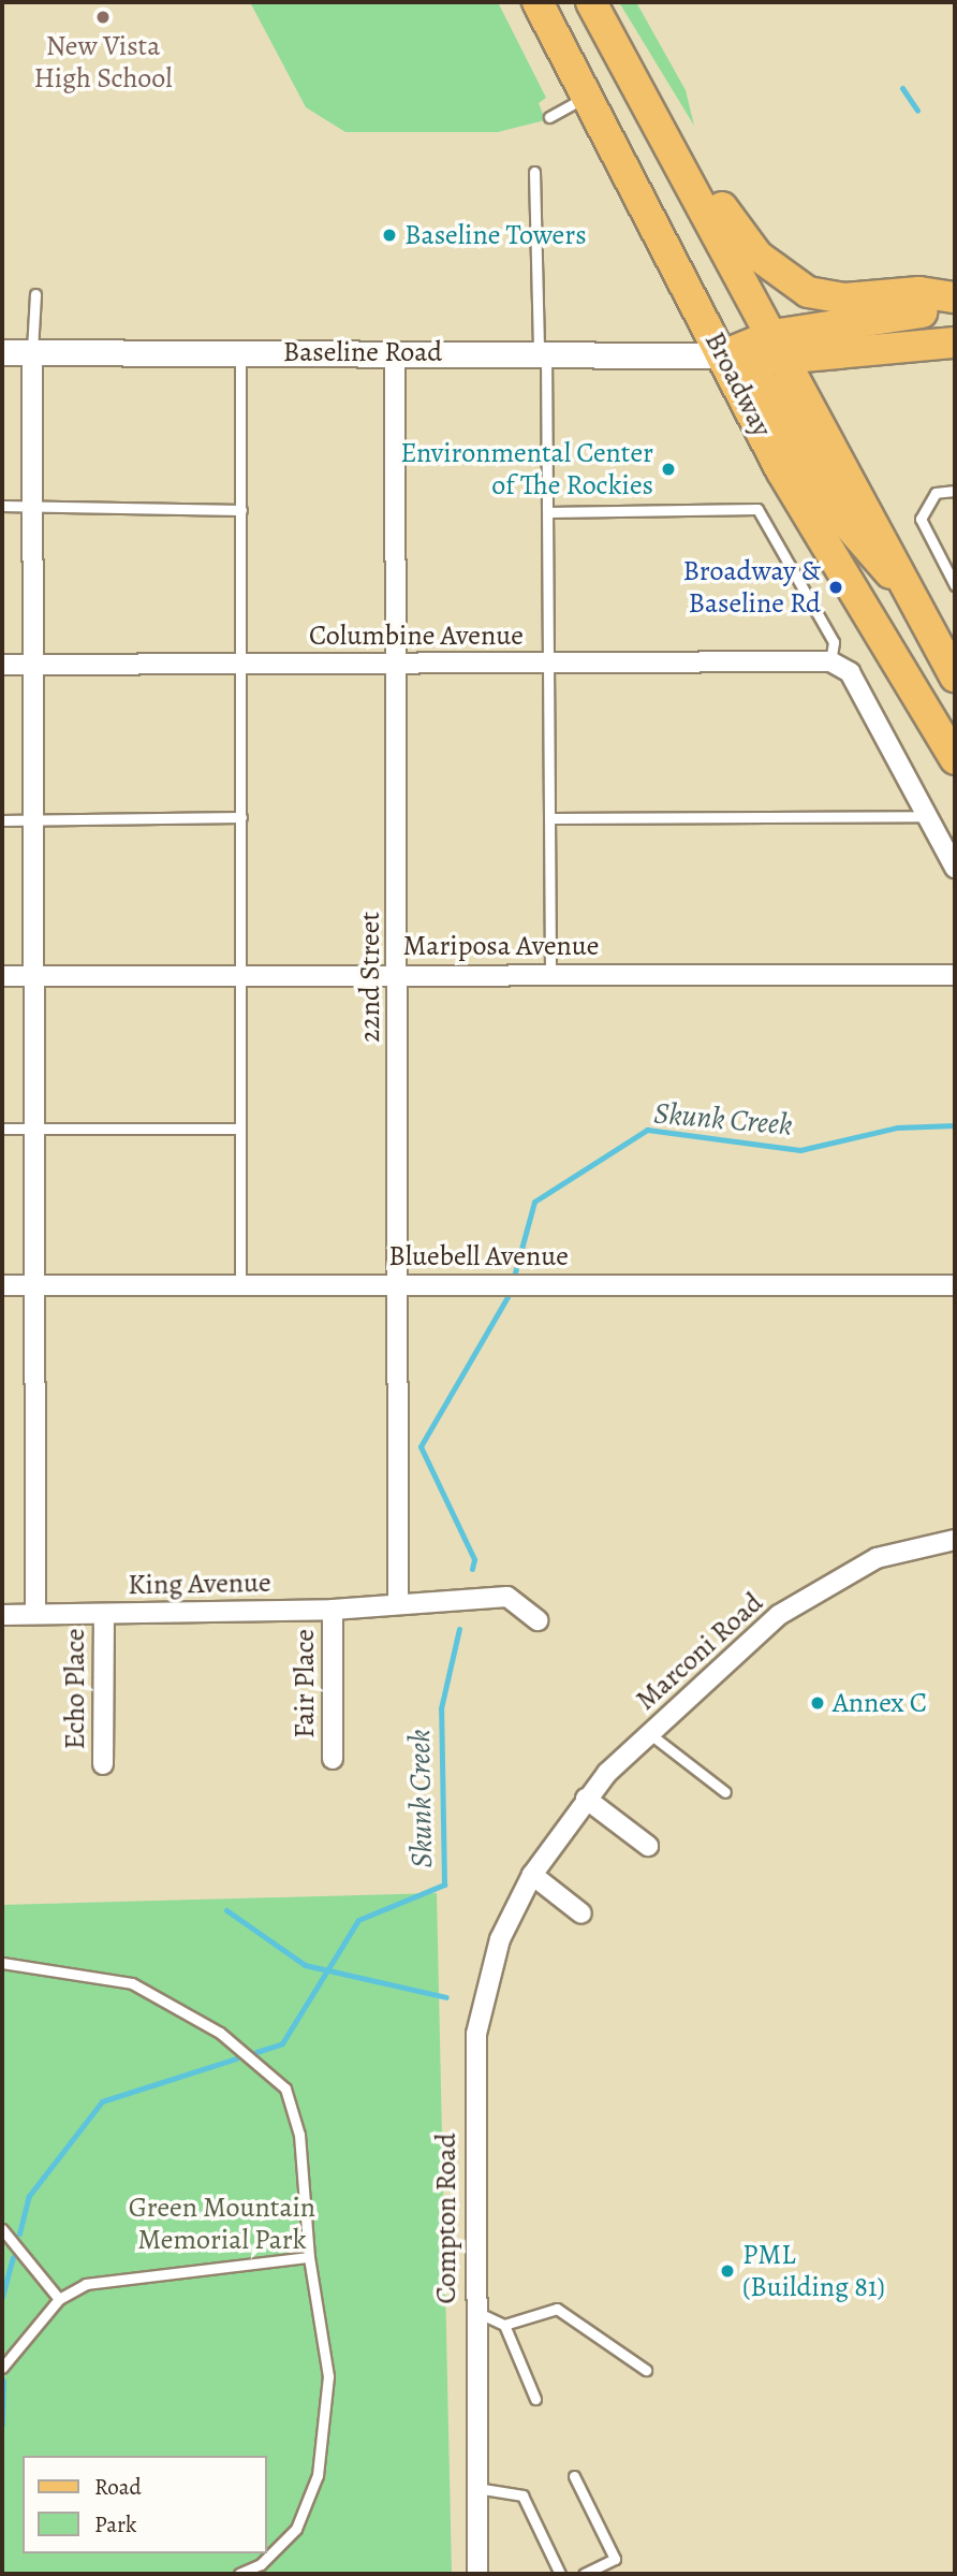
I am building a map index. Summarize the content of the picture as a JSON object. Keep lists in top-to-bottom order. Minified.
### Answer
{"streets":{"main road":["Baseline Road","Broadway"],"street":["Columbine Avenue","Mariposa Avenue","22nd Street","Bluebell Avenue","King Avenue","Marconi Road","Fair Place","Echo Place","Compton Road"]},"crossings":[["Baseline Road","Broadway"],["Baseline Road","22nd Street"],["Columbine Avenue","22nd Street"],["Mariposa Avenue","22nd Street"],["22nd Street","Bluebell Avenue"],["22nd Street","King Avenue"],["King Avenue","Fair Place"],["King Avenue","Echo Place"],["Marconi Road","Compton Road"]],"water":["Skunk Creek"],"parks":["Green Mountain Memorial Park"],"places":["New Vista High School","Baseline Towers","Environmental Center of The Rockies","Broadway & Baseline Rd","Annex C","PML (Building 81)"],"legend":["Road","Park"]}
